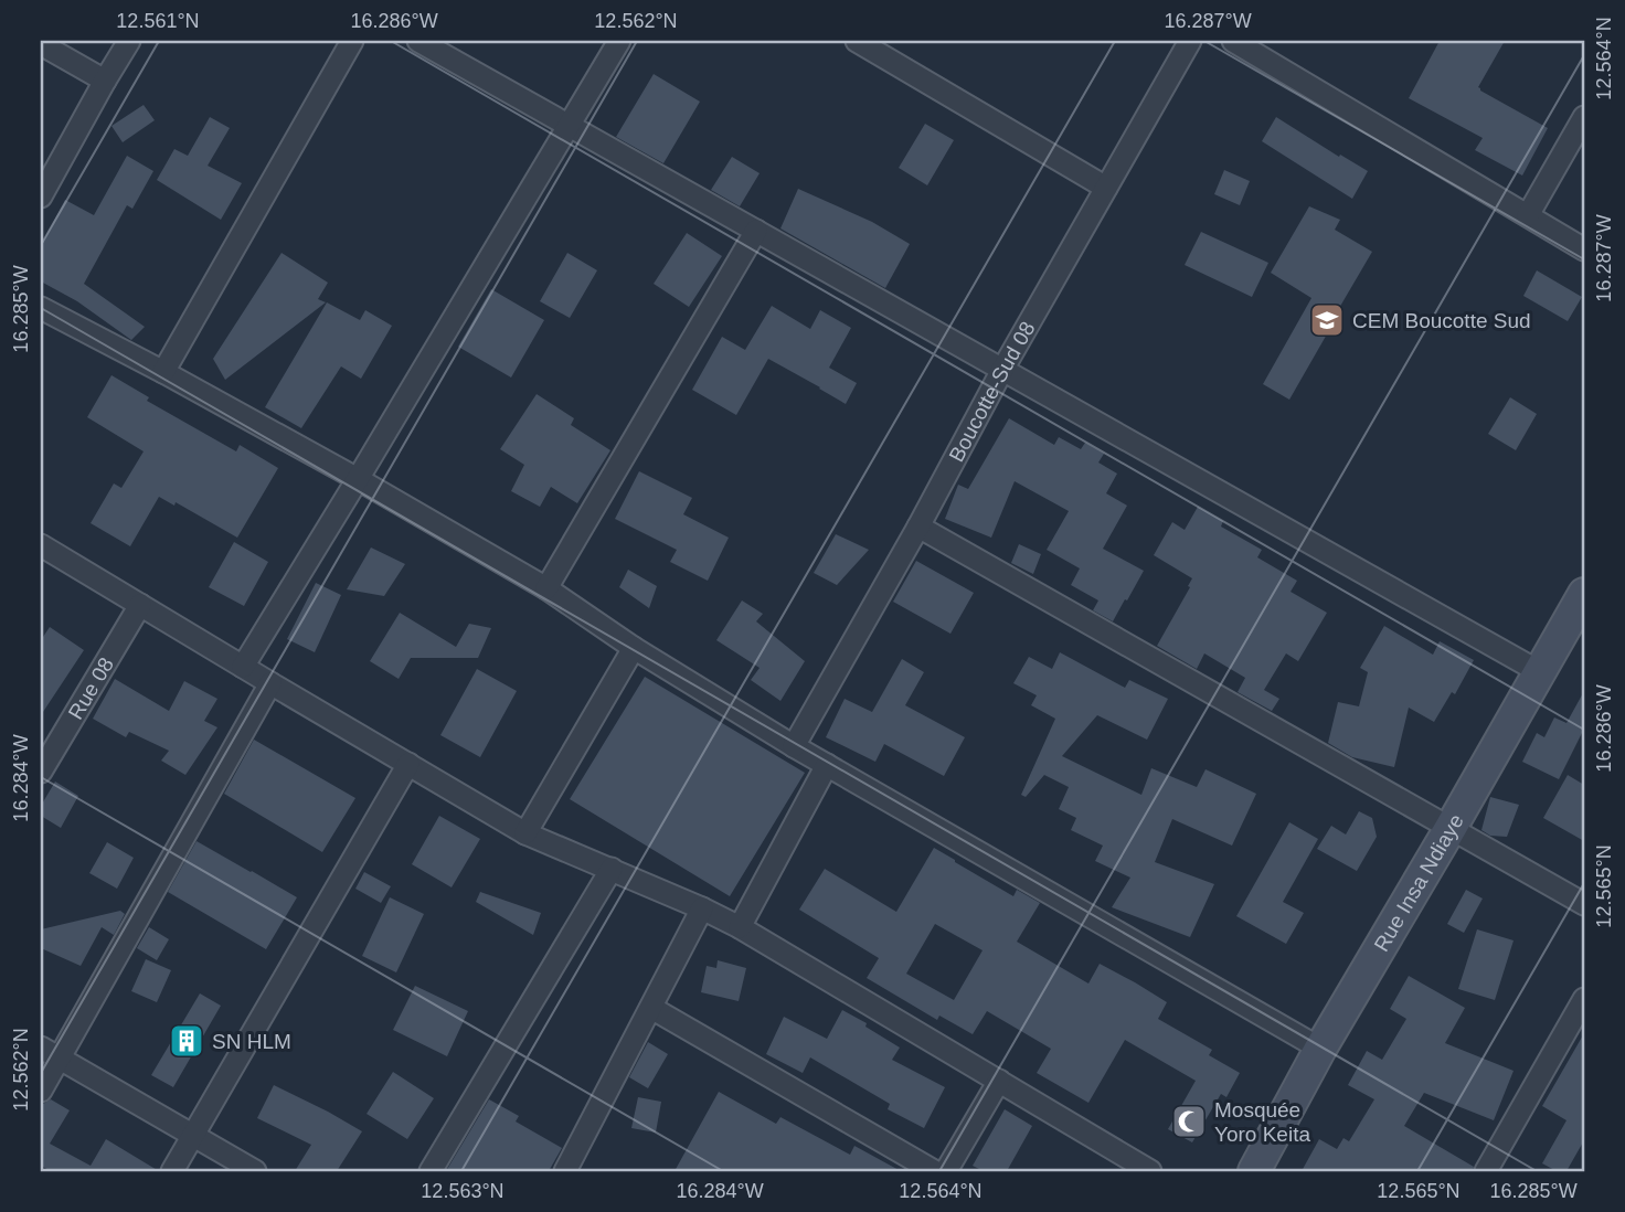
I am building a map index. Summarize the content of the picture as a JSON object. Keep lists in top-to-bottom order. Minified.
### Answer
{"streets":{"main road":["Rue Insa Ndiaye"],"street":["Boucotte-Sud 08","Rue 08"]},"places":{"school or university":["CEM Boucotte Sud"],"building":["SN HLM"],"mosque":["Mosquée Yoro Keita"]},"coordinates":["12.561°N","16.286°W","12.562°N","16.287°W","12.564°N","16.285°W","16.284°W","12.565°N","12.563°N"]}
